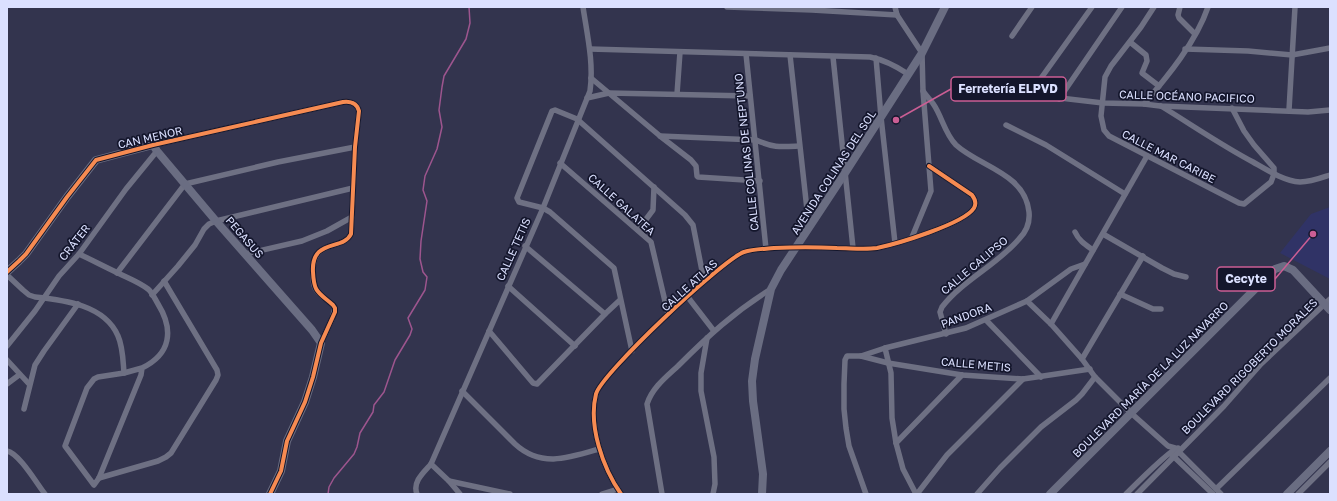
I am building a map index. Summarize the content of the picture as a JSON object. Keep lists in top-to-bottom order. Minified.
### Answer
{"streets":{"street":["CALLE OCÉANO PACIFICO","CAN MENOR","CALLE COLINAS DE NEPTUNO","CALLE MAR CARIBE","AVENIDA COLINAS DEL SOL","CALLE GALATEA","PEGASUS","CRÁTER","CALLE TETIS","CALLE CALIPSO","CALLE ATLAS","PANDORA","CALLE METIS","BOULEVARD RIGOBERTO MORALES","BOULEVARD MARÍA DE LA LUZ NAVARRO"]},"crossings":[["CALLE OCÉANO PACIFICO","CALLE MAR CARIBE"],["CAN MENOR","PEGASUS"],["CAN MENOR","CRÁTER"],["CALLE COLINAS DE NEPTUNO","CALLE ATLAS"],["AVENIDA COLINAS DEL SOL","CALLE ATLAS"],["CALLE GALATEA","CALLE TETIS"],["CALLE GALATEA","CALLE ATLAS"],["PEGASUS","CRÁTER"],["CALLE CALIPSO","PANDORA"],["PANDORA","CALLE METIS"],["BOULEVARD RIGOBERTO MORALES","BOULEVARD MARÍA DE LA LUZ NAVARRO"]],"places":["Ferretería ELPVD","Cecyte"]}
